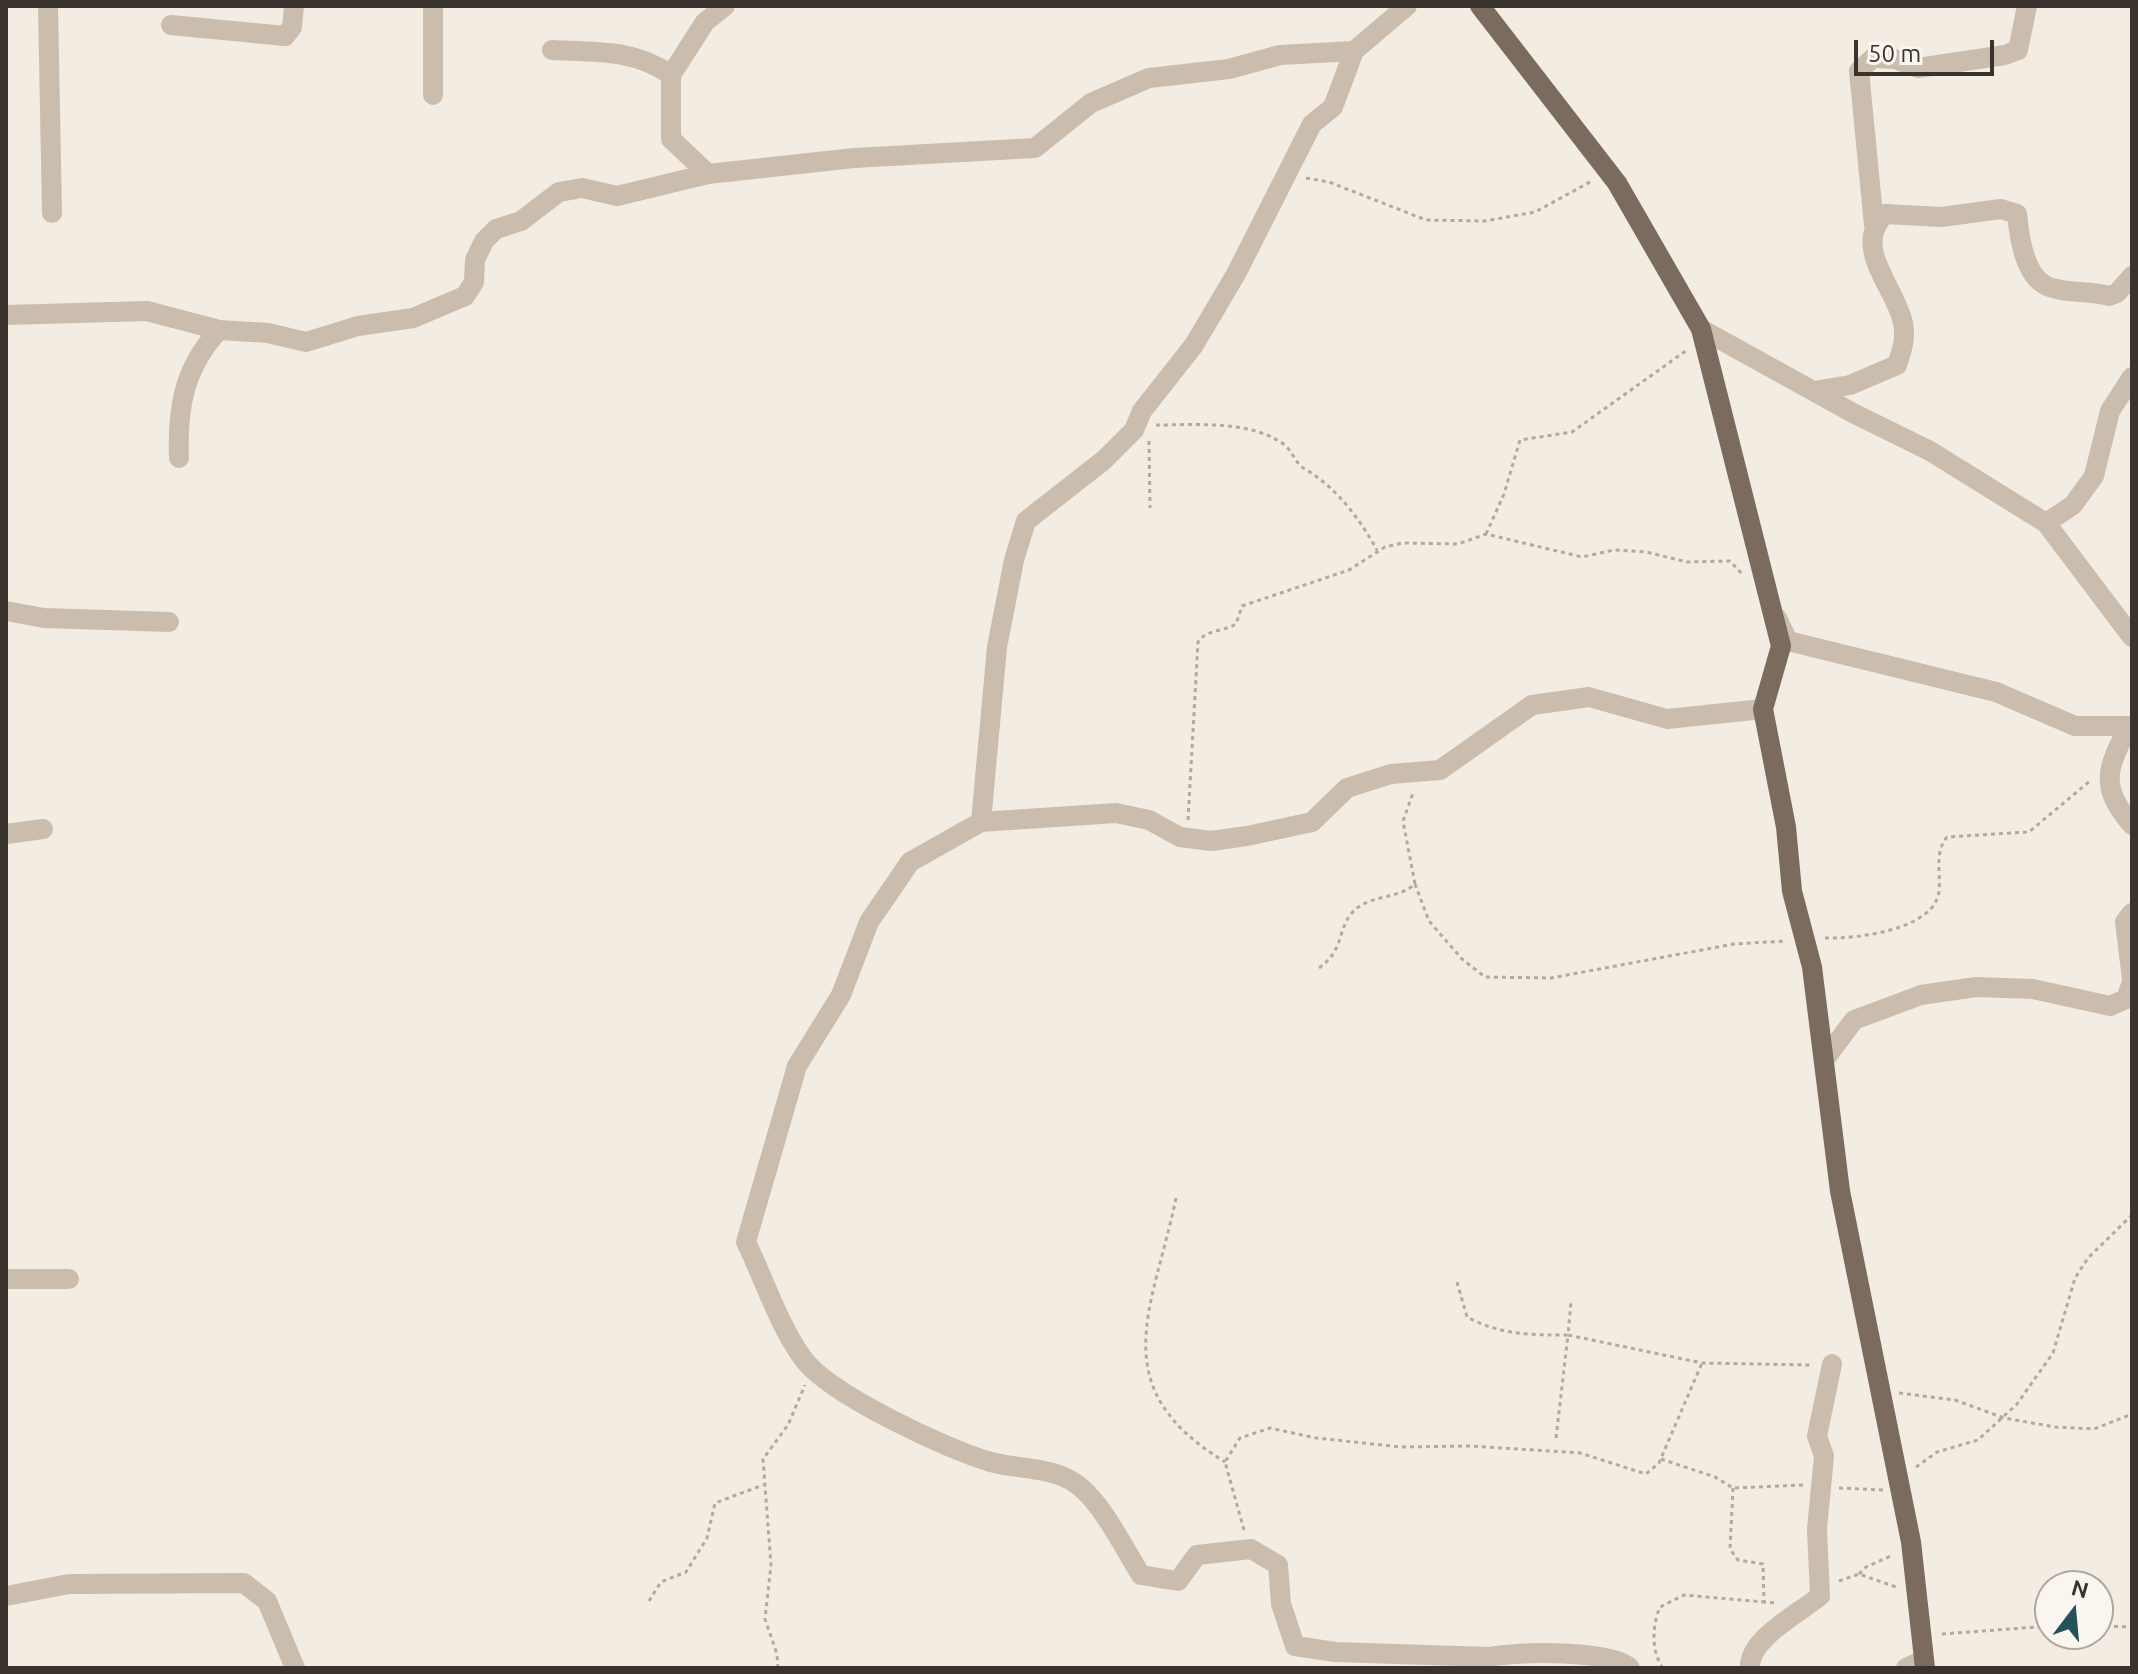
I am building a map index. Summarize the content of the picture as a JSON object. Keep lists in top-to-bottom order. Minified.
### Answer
{"scale_bar":"50 m","north":"top"}
